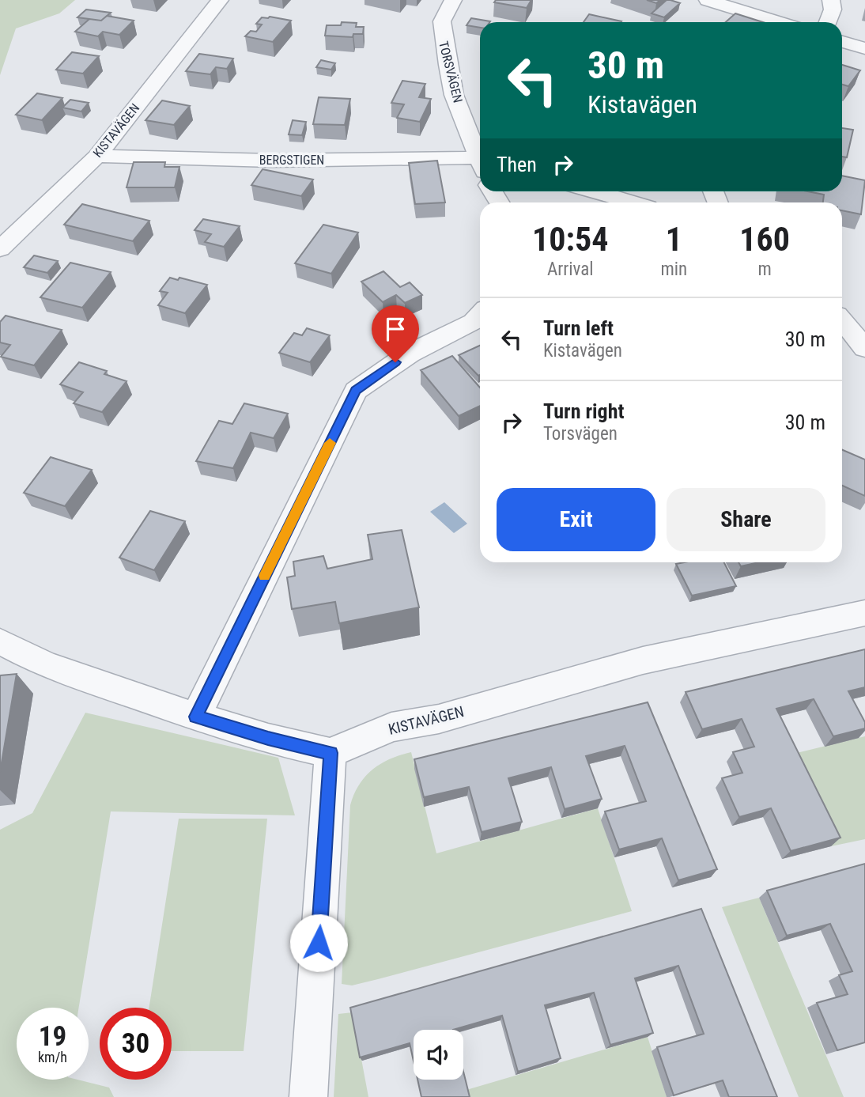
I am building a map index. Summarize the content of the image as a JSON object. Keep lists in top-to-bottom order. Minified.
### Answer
{"streets":{"street":["TORSVÄGEN","KISTAVÄGEN","BERGSTIGEN"]},"crossings":[["KISTAVÄGEN","BERGSTIGEN"]],"page":{"turn":["30 m","Kistavägen"],"then":"Then","eta":["10:54","Arrival","1","min","160","m"],"list":[{"name":"Turn left","note":"Kistavägen","value":"30 m"},{"name":"Turn right","note":"Torsvägen","value":"30 m"}],"buttons":["Exit","Share"],"speed":"19 km/h","limit":"30"}}
